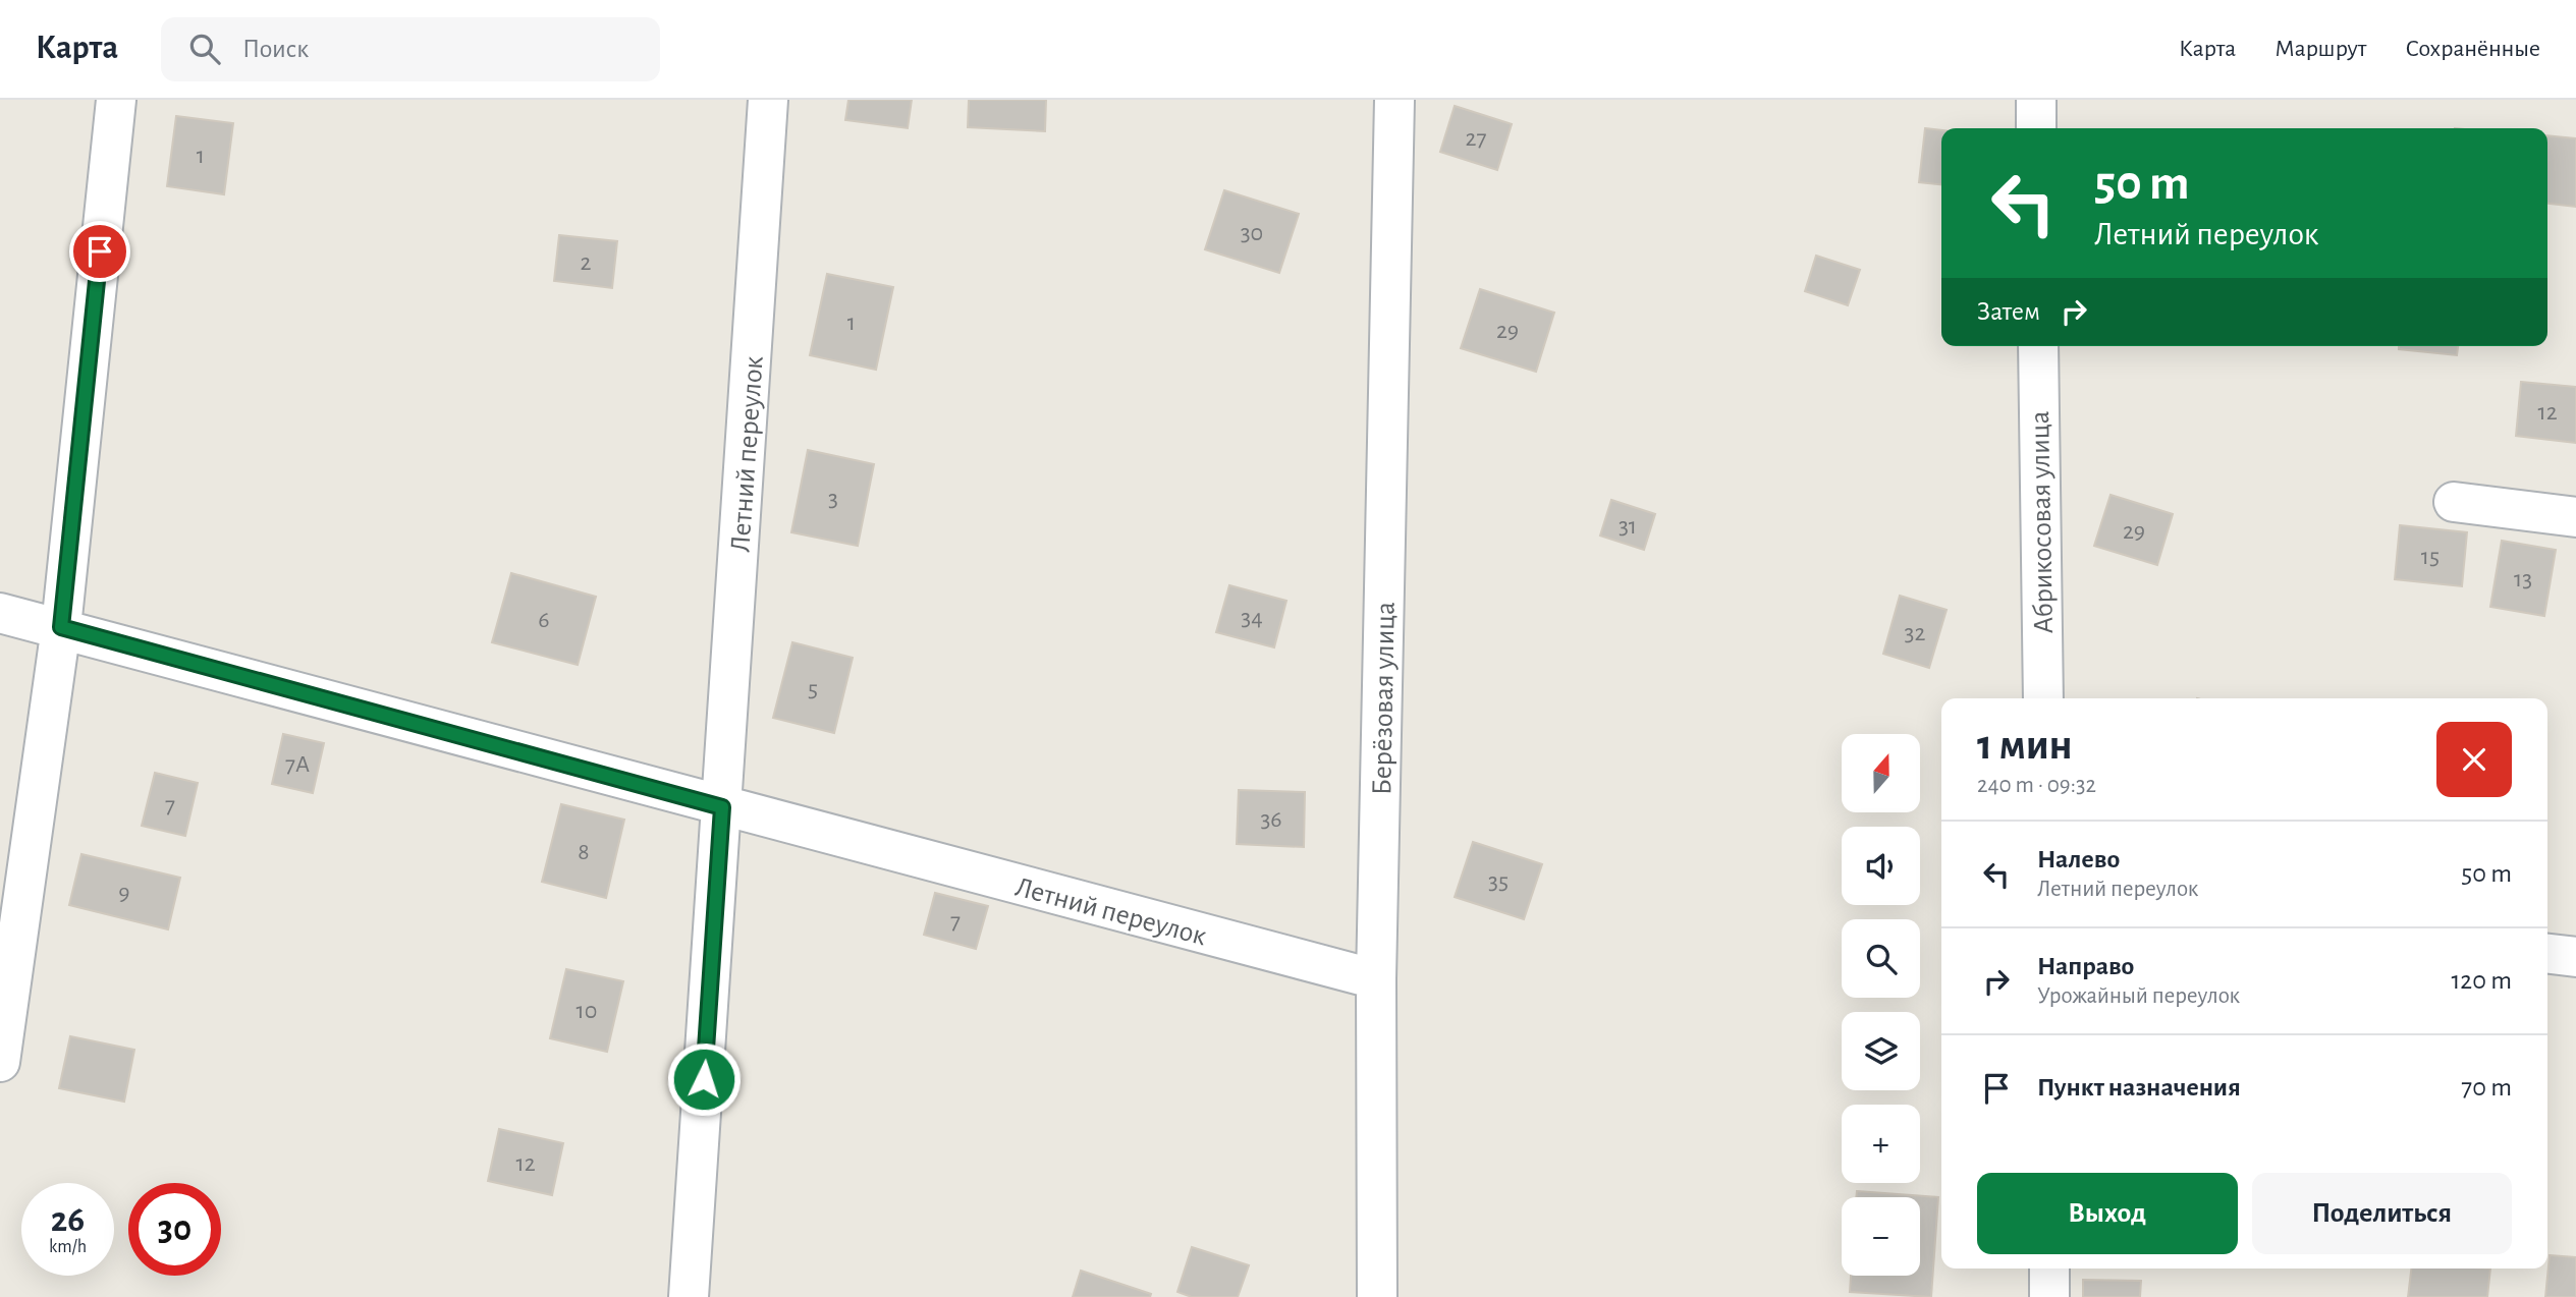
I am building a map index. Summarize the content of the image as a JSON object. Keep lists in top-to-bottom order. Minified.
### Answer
{"streets":{"street":["Летний переулок","Абрикосовая улица","Берёзовая улица"]},"crossings":[["Летний переулок","Берёзовая улица"]],"house_numbers":["27","1","30","2","1","29","12","3","31","29","15","13","34","6","32","5","7А","7","36","8","35","9","7","10","12"],"north":"top","page":{"header":"Карта","search":"Поиск","nav":["Карта","Маршрут","Сохранённые"],"turn":["50 m","Летний переулок"],"then":"Затем","heading":["1 мин","240 m · 09:32"],"map_buttons":["+","−"],"list":[{"name":"Налево","note":"Летний переулок","value":"50 m"},{"name":"Направо","note":"Урожайный переулок","value":"120 m"},{"name":"Пункт назначения","value":"70 m"}],"buttons":["Выход","Поделиться"],"speed":"26 km/h","limit":"30"}}
